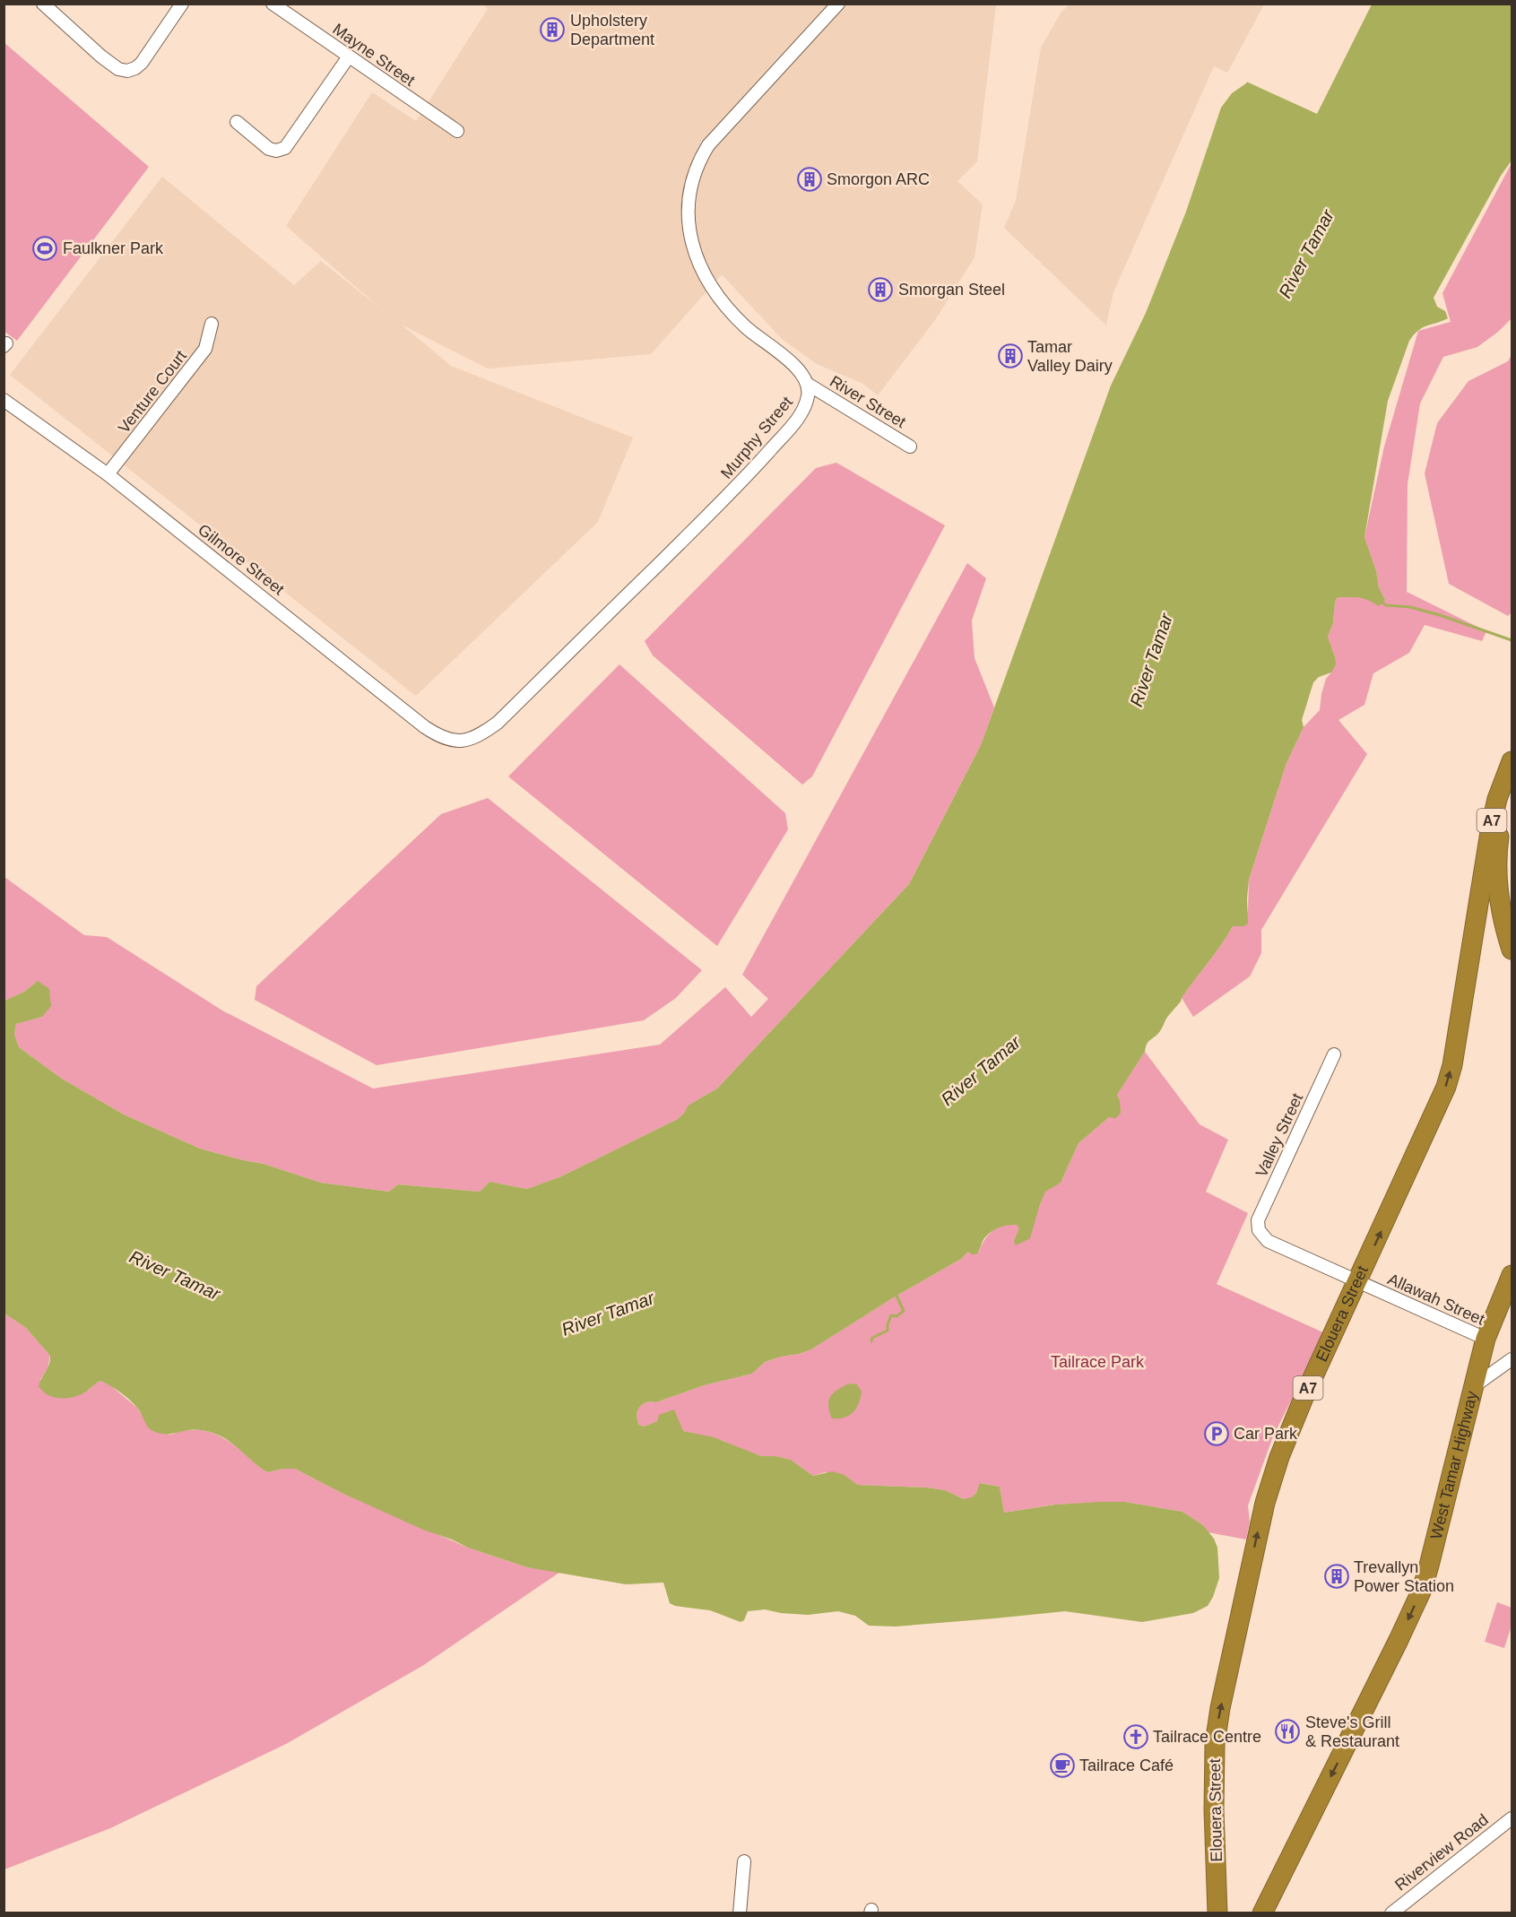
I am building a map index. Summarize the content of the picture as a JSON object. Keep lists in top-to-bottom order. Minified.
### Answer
{"streets":{"highway":["A7","Elouera Street","West Tamar Highway"],"street":["Mayne Street","Venture Court","River Street","Murphy Street","Gilmore Street","Valley Street","Allawah Street","Riverview Road"]},"crossings":[["Venture Court","Gilmore Street"],["River Street","Murphy Street"],["Murphy Street","Gilmore Street"],["A7","Elouera Street"],["Valley Street","Allawah Street"],["Allawah Street","Elouera Street"],["Allawah Street","West Tamar Highway"]],"one_way":["Elouera Street","West Tamar Highway"],"water":["River Tamar"],"parks":["Tailrace Park"],"places":{"building":["Upholstery Department","Smorgon ARC","Smorgan Steel","Tamar Valley Dairy","Trevallyn Power Station"],"sports":["Faulkner Park"],"parking":["Car Park"],"restaurant":["Steve's Grill & Restaurant"],"church":["Tailrace Centre"],"cafe":["Tailrace Café"]}}
